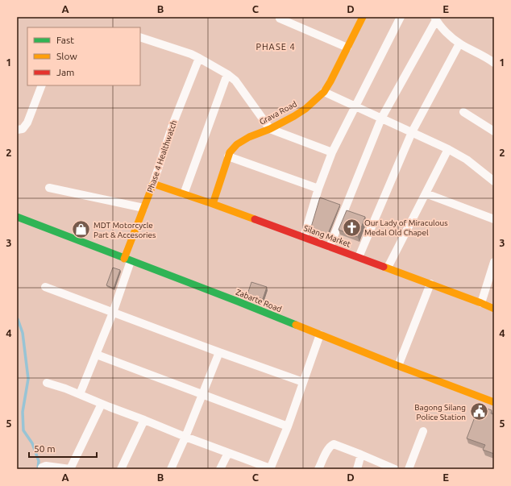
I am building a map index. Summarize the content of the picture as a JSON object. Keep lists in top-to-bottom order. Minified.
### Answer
{"streets":{"street":["Grava Road","Phase 4 Healthwatch","Silang Market","Zabarte Road"]},"crossings":[["Grava Road","Silang Market"],["Phase 4 Healthwatch","Silang Market"],["Phase 4 Healthwatch","Zabarte Road"]],"districts":["PHASE 4"],"places":{"church":["Our Lady of Miraculous Medal Old Chapel"],"shop":["MDT Motorcycle Part & Accesories"],"public building":["Bagong Silang Police Station"]},"legend":["Fast","Slow","Jam"],"scale_bar":"50 m","grid":{"columns":["A","B","C","D","E"],"rows":["1","2","3","4","5"]}}
